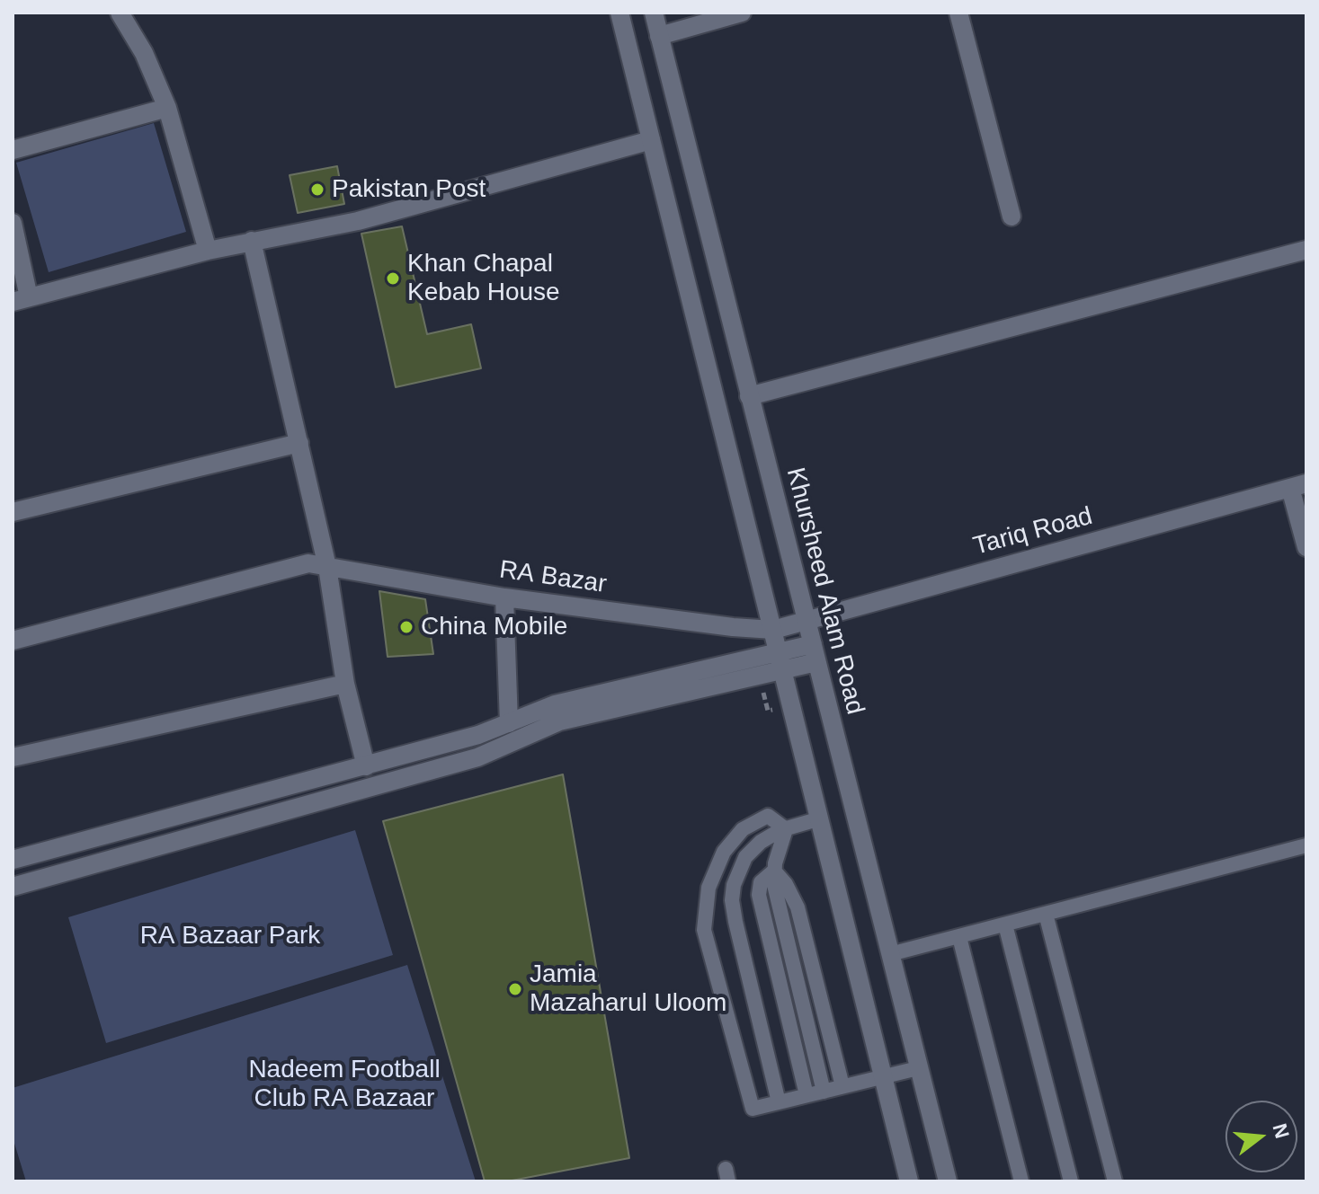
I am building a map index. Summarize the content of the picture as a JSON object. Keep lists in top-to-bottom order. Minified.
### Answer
{"streets":{"street":["Tariq Road","RA Bazar","Khursheed Alam Road"]},"crossings":[["Tariq Road","RA Bazar"],["Tariq Road","Khursheed Alam Road"]],"parks":["RA Bazaar Park","Nadeem Football Club RA Bazaar"],"places":["Pakistan Post","Khan Chapal Kebab House","China Mobile","Jamia Mazaharul Uloom"],"north":"right"}
